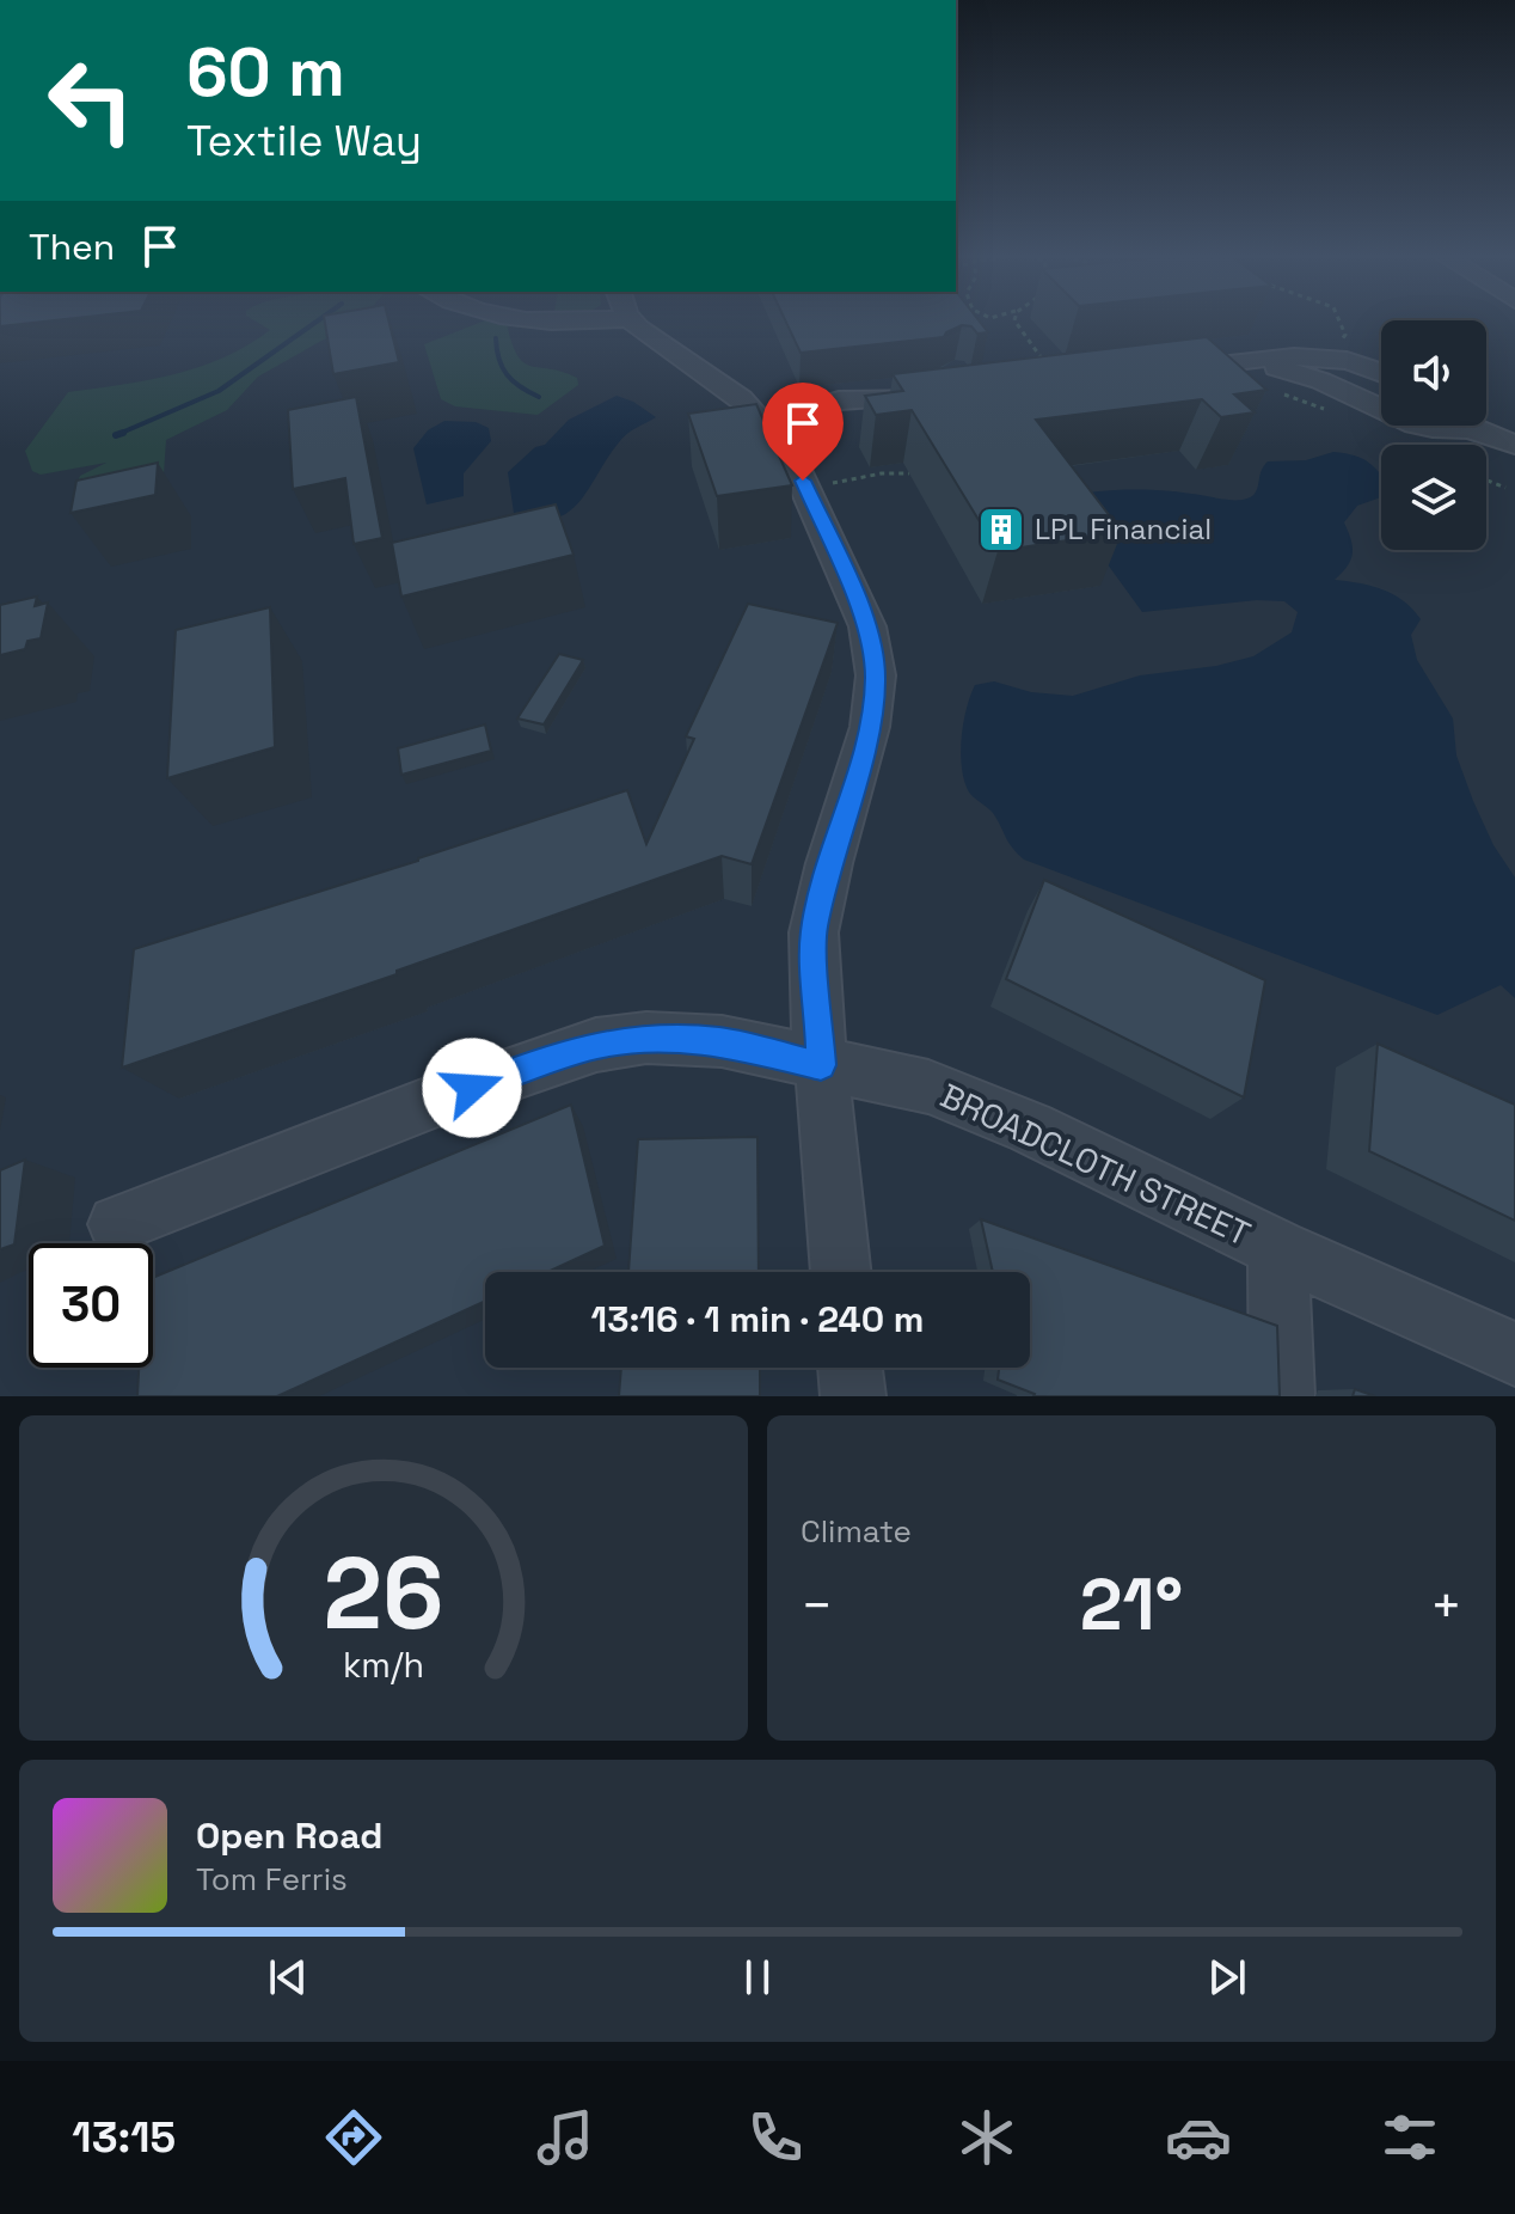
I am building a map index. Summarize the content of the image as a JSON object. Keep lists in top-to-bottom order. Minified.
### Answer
{"streets":{"street":["BROADCLOTH STREET"]},"places":{"building":["LPL Financial"]},"page":{"turn":["60 m","Textile Way"],"then":"Then","limit":"30","trip":"13:16 · 1 min · 240 m","tile":"Climate","heat":["−","21°","+"],"song":["Open Road","Tom Ferris"],"tabs":"13:15","gauge":["26","km/h"]}}
